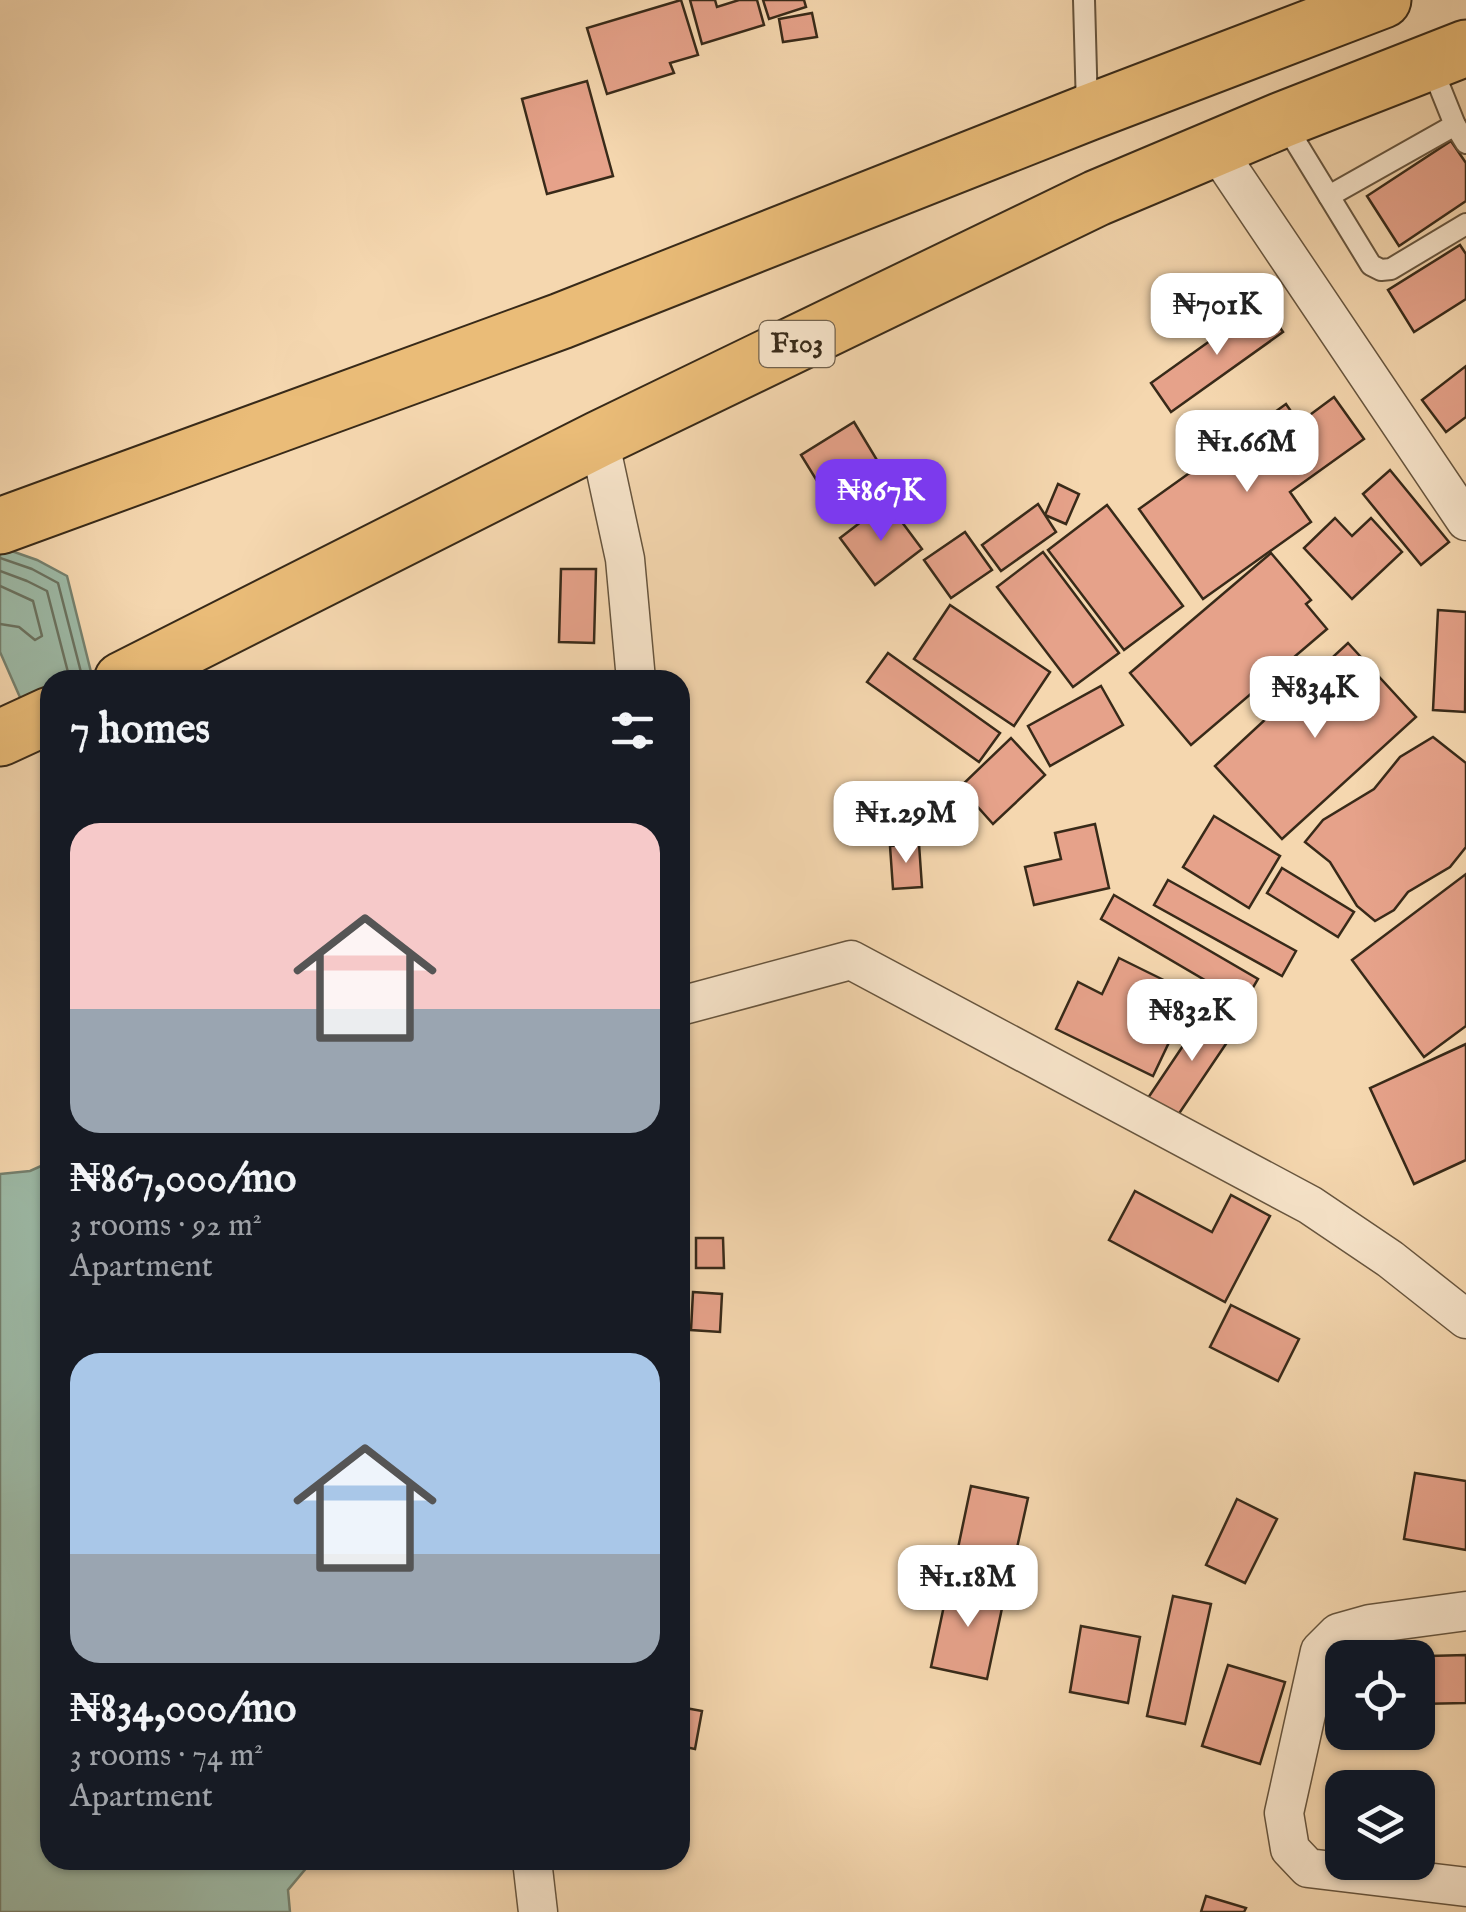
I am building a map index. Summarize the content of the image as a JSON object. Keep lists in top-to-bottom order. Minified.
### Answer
{"streets":{"main road":["F103"]},"page":{"price":["₦701K","₦1.66M","₦867K","₦834K","₦1.29M","₦832K","₦1.18M"],"heading":"7 homes","list":[{"name":"₦867,000/mo","note":"3 rooms · 92 m² · Apartment"},{"name":"₦834,000/mo","note":"3 rooms · 74 m² · Apartment"}]}}
